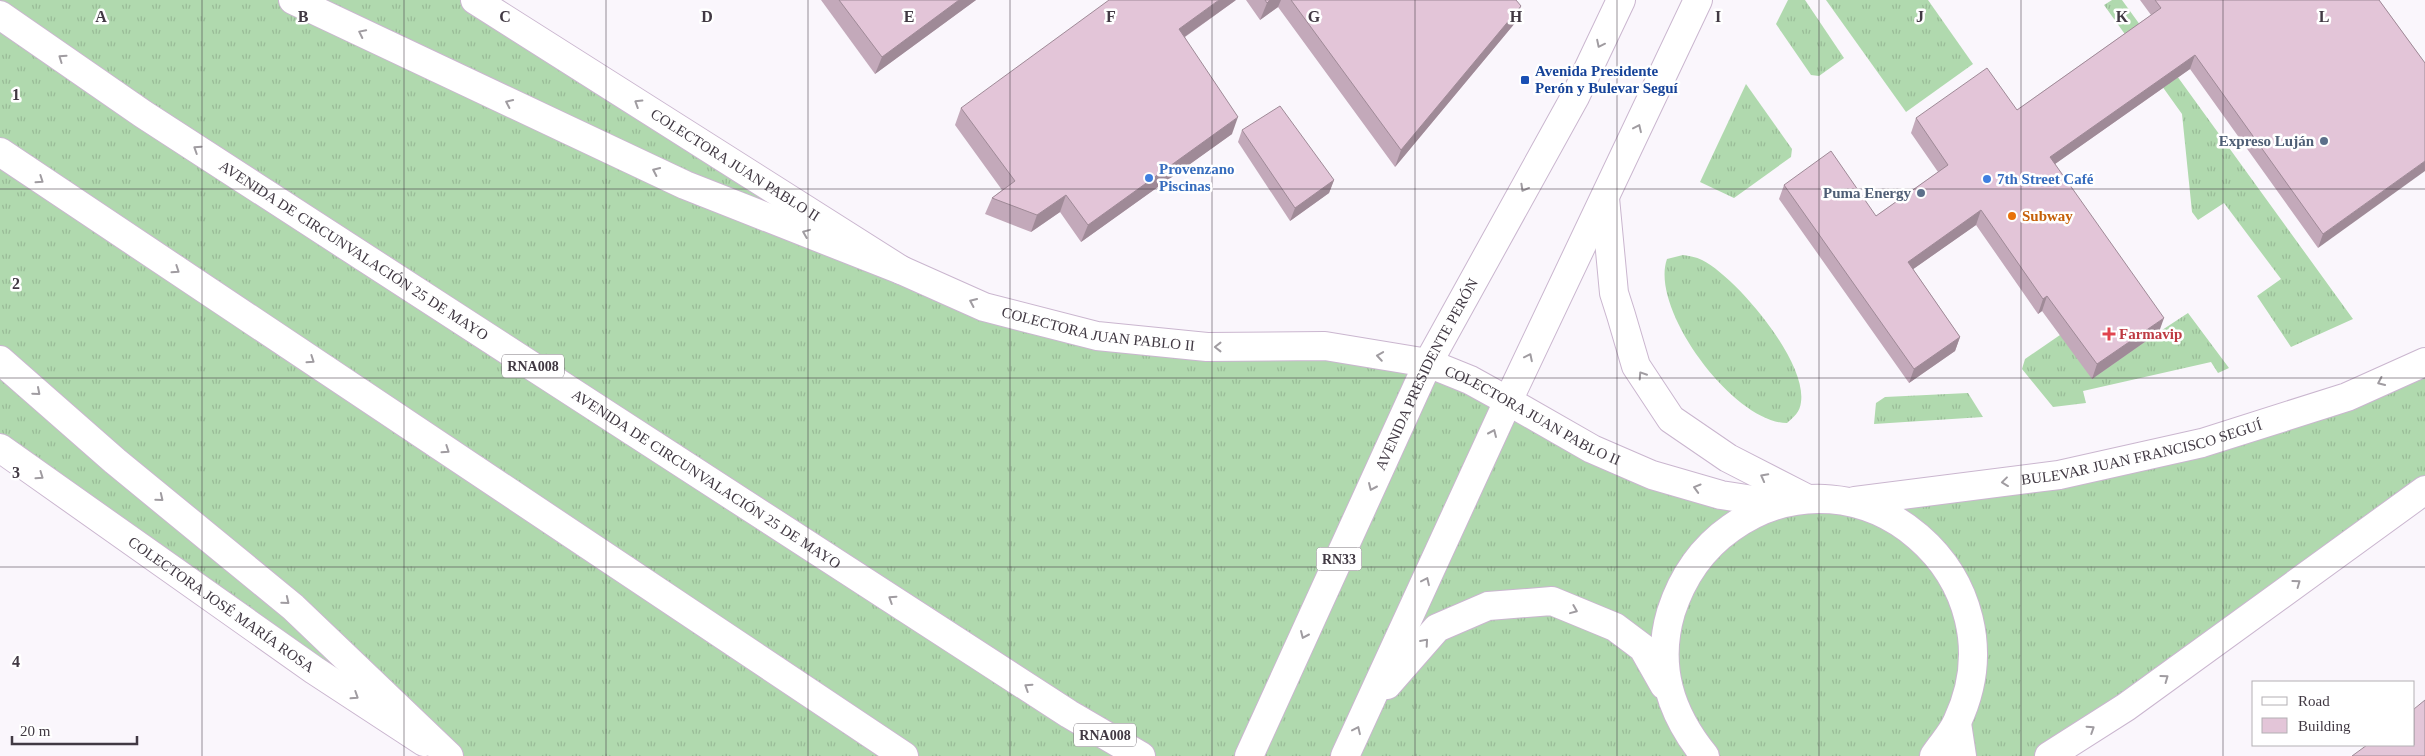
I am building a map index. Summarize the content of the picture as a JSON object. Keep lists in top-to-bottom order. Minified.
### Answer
{"streets":{"main road":["COLECTORA JUAN PABLO II","AVENIDA DE CIRCUNVALACIÓN 25 DE MAYO","RNA008","AVENIDA PRESIDENTE PERÓN","BULEVAR JUAN FRANCISCO SEGUÍ","RN33","COLECTORA JOSÉ MARÍA ROSA"]},"crossings":[["COLECTORA JUAN PABLO II","AVENIDA PRESIDENTE PERÓN"]],"places":{"transit":["Avenida Presidente Perón y Bulevar Seguí"],"other":["Expreso Luján","Provenzano Piscinas","7th Street Café","Puma Energy","Subway"],"health":["Farmavip"]},"legend":["Road","Building"],"scale_bar":"20 m","grid":{"columns":["A","B","C","D","E","F","G","H","I","J","K","L"],"rows":["1","2","3","4"]}}
